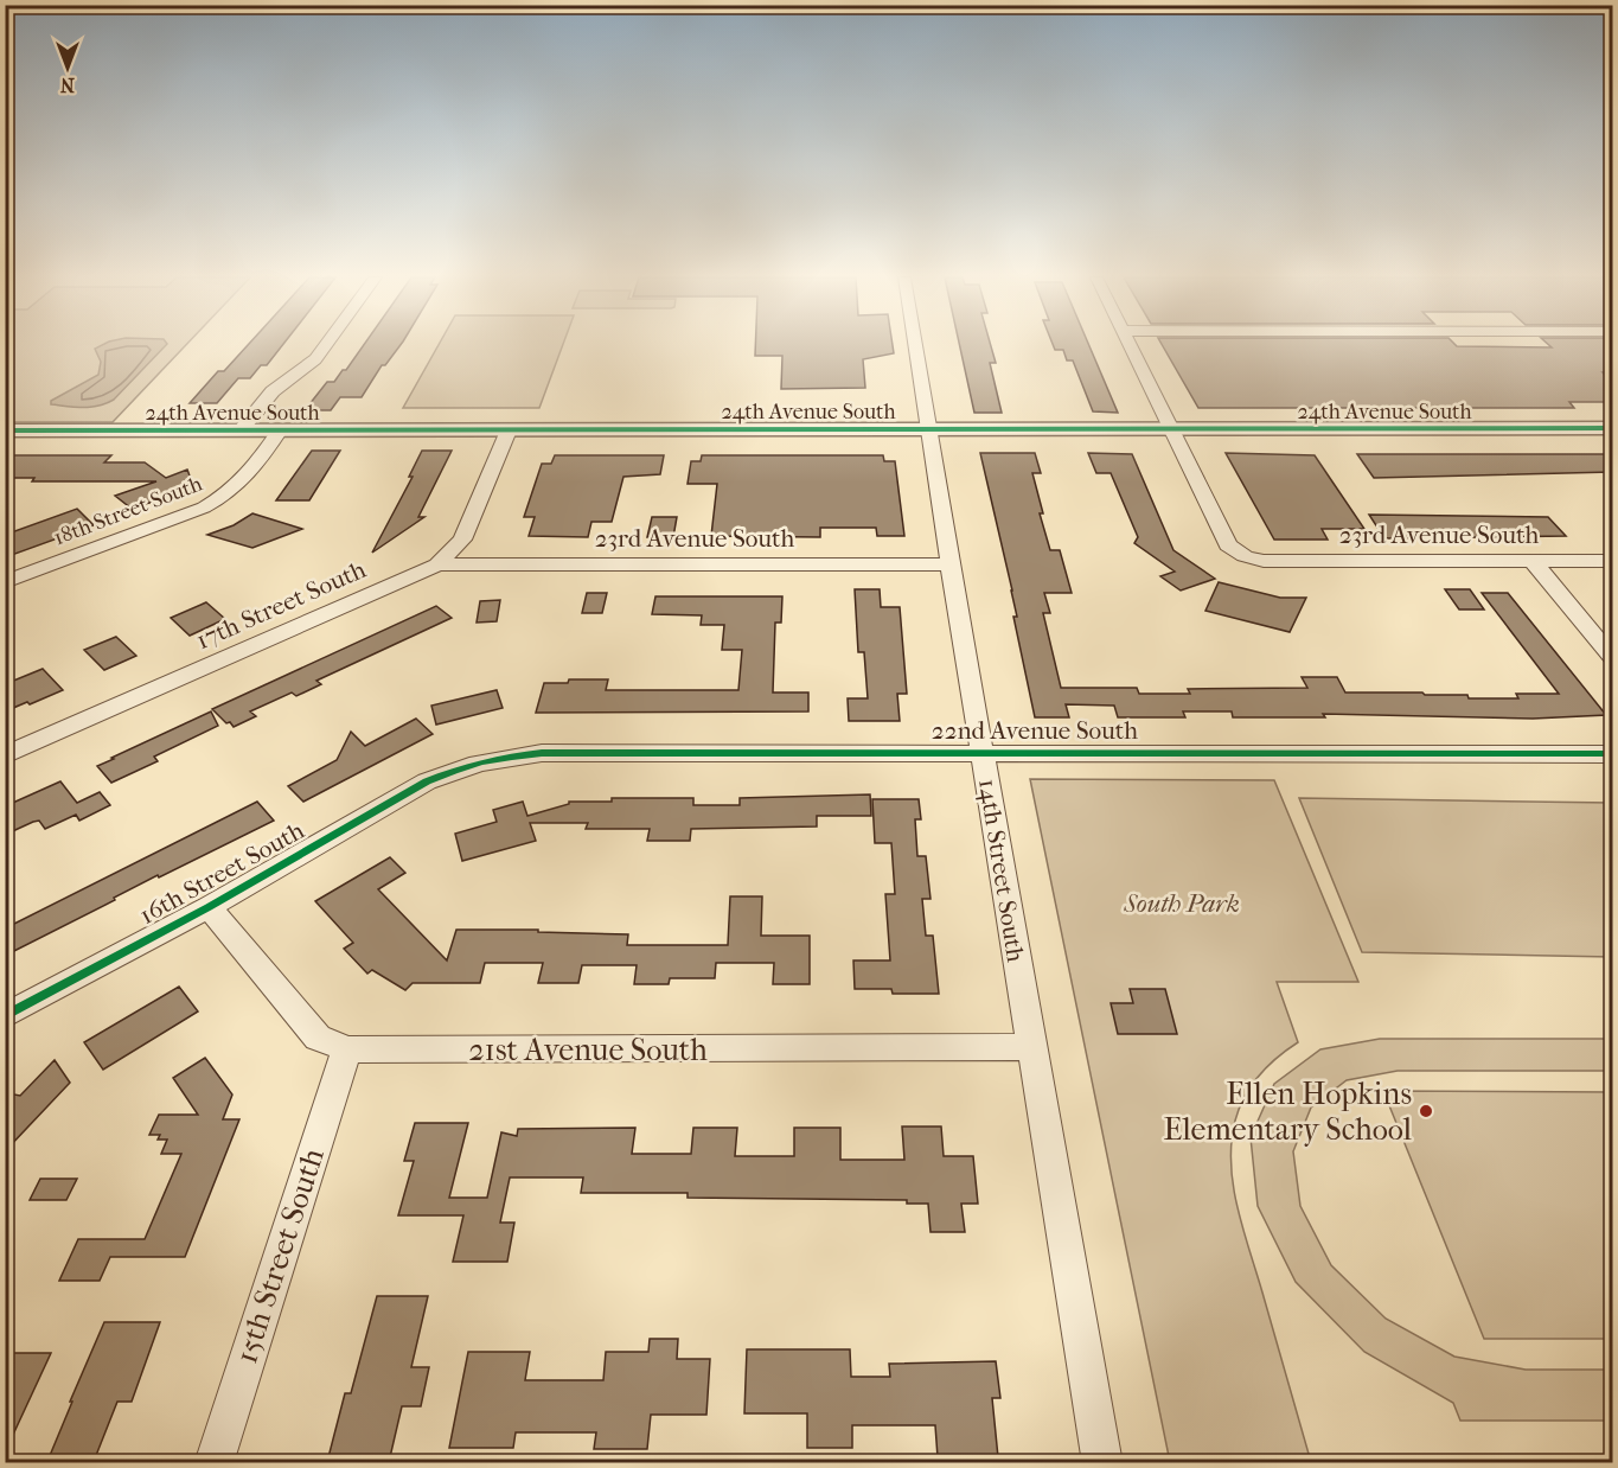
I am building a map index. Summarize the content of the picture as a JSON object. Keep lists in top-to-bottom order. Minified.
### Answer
{"streets":{"street":["24th Avenue South","18th Street South","23rd Avenue South","17th Street South","22nd Avenue South","14th Street South","16th Street South","21st Avenue South","15th Street South"]},"crossings":[["24th Avenue South","18th Street South"],["24th Avenue South","23rd Avenue South"],["24th Avenue South","17th Street South"],["24th Avenue South","14th Street South"],["23rd Avenue South","17th Street South"],["23rd Avenue South","14th Street South"],["22nd Avenue South","14th Street South"],["22nd Avenue South","16th Street South"],["14th Street South","21st Avenue South"],["16th Street South","21st Avenue South"],["21st Avenue South","15th Street South"]],"parks":["South Park"],"places":["Ellen Hopkins Elementary School"],"north":"bottom"}
